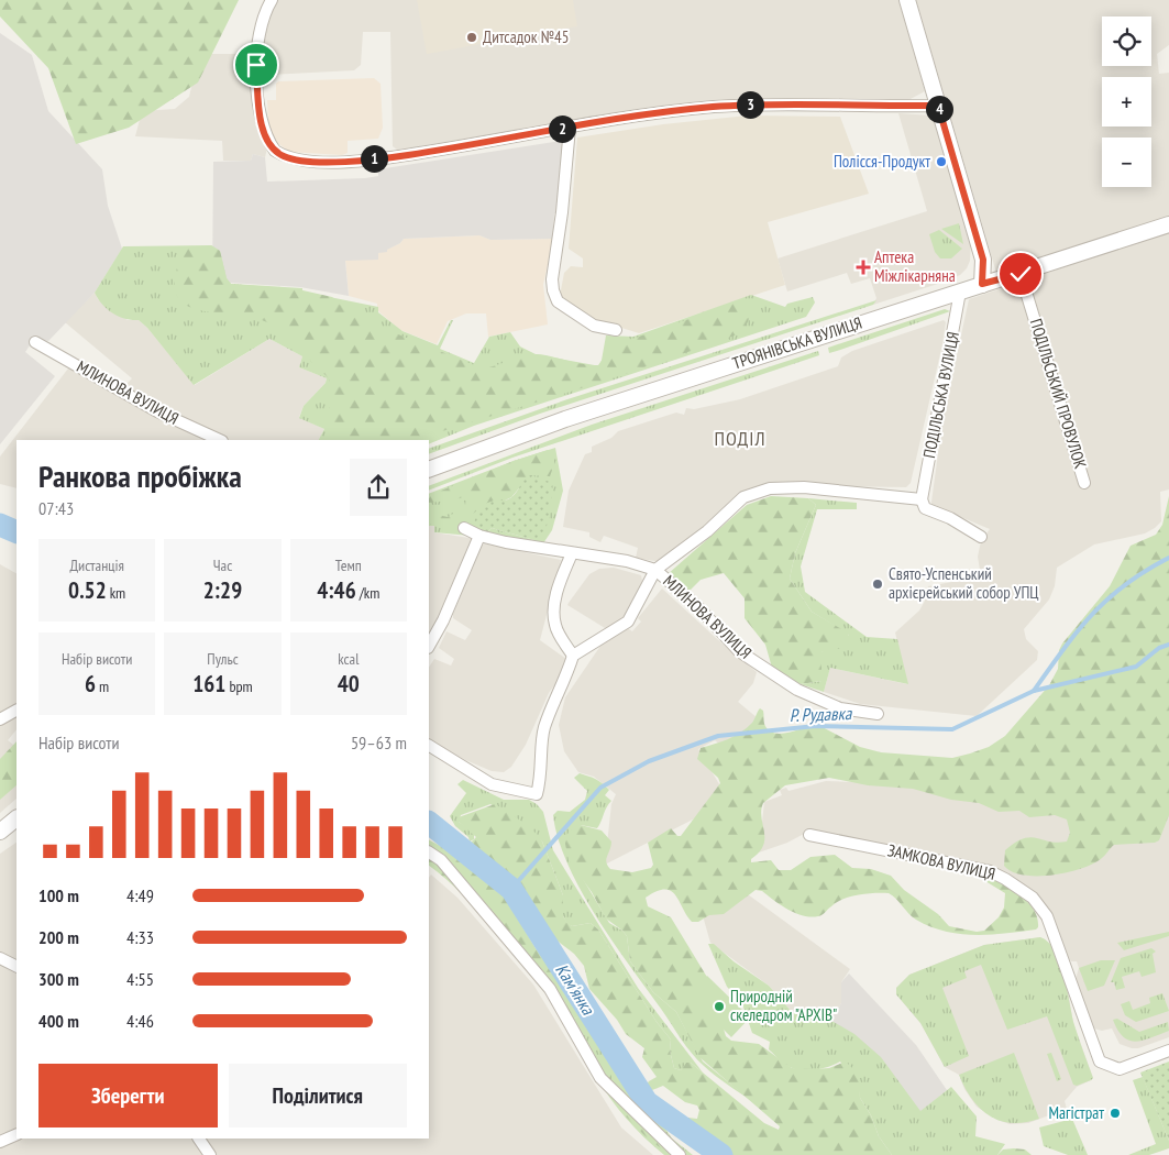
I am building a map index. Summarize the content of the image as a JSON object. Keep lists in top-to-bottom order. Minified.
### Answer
{"streets":{"street":["ТРОЯНІВСЬКА ВУЛИЦЯ","МЛИНОВА ВУЛИЦЯ","ПОДІЛЬСЬКИЙ ПРОВУЛОК","ПОДІЛЬСЬКА ВУЛИЦЯ","ЗАМКОВА ВУЛИЦЯ"]},"crossings":[["ТРОЯНІВСЬКА ВУЛИЦЯ","ПОДІЛЬСЬКИЙ ПРОВУЛОК"],["ТРОЯНІВСЬКА ВУЛИЦЯ","ПОДІЛЬСЬКА ВУЛИЦЯ"]],"districts":["ПОДІЛ"],"water":["Р. Рудавка","Кам'янка"],"places":{"other":["Дитсадок №45","Полісся-Продукт","Свято-Успенський архієрейський собор УПЦ","Природній скеледром \"АРХІВ\"","Магістрат"],"health":["Аптека Міжлікарняна"]},"page":{"map_buttons":["+","−"],"pins":["3","4","2","1"],"heading":["Ранкова пробіжка","07:43"],"stats":[["Дистанція","0.52 km"],["Час","2:29"],["Темп","4:46 /km"],["Набір висоти","6 m"],["Пульс","161 bpm"],["kcal","40"]],"chart":["Набір висоти","59–63 m"],"list":[{"name":"100 m","note":"4:49"},{"name":"200 m","note":"4:33"},{"name":"300 m","note":"4:55"},{"name":"400 m","note":"4:46"}],"buttons":["Зберегти","Поділитися"]}}
